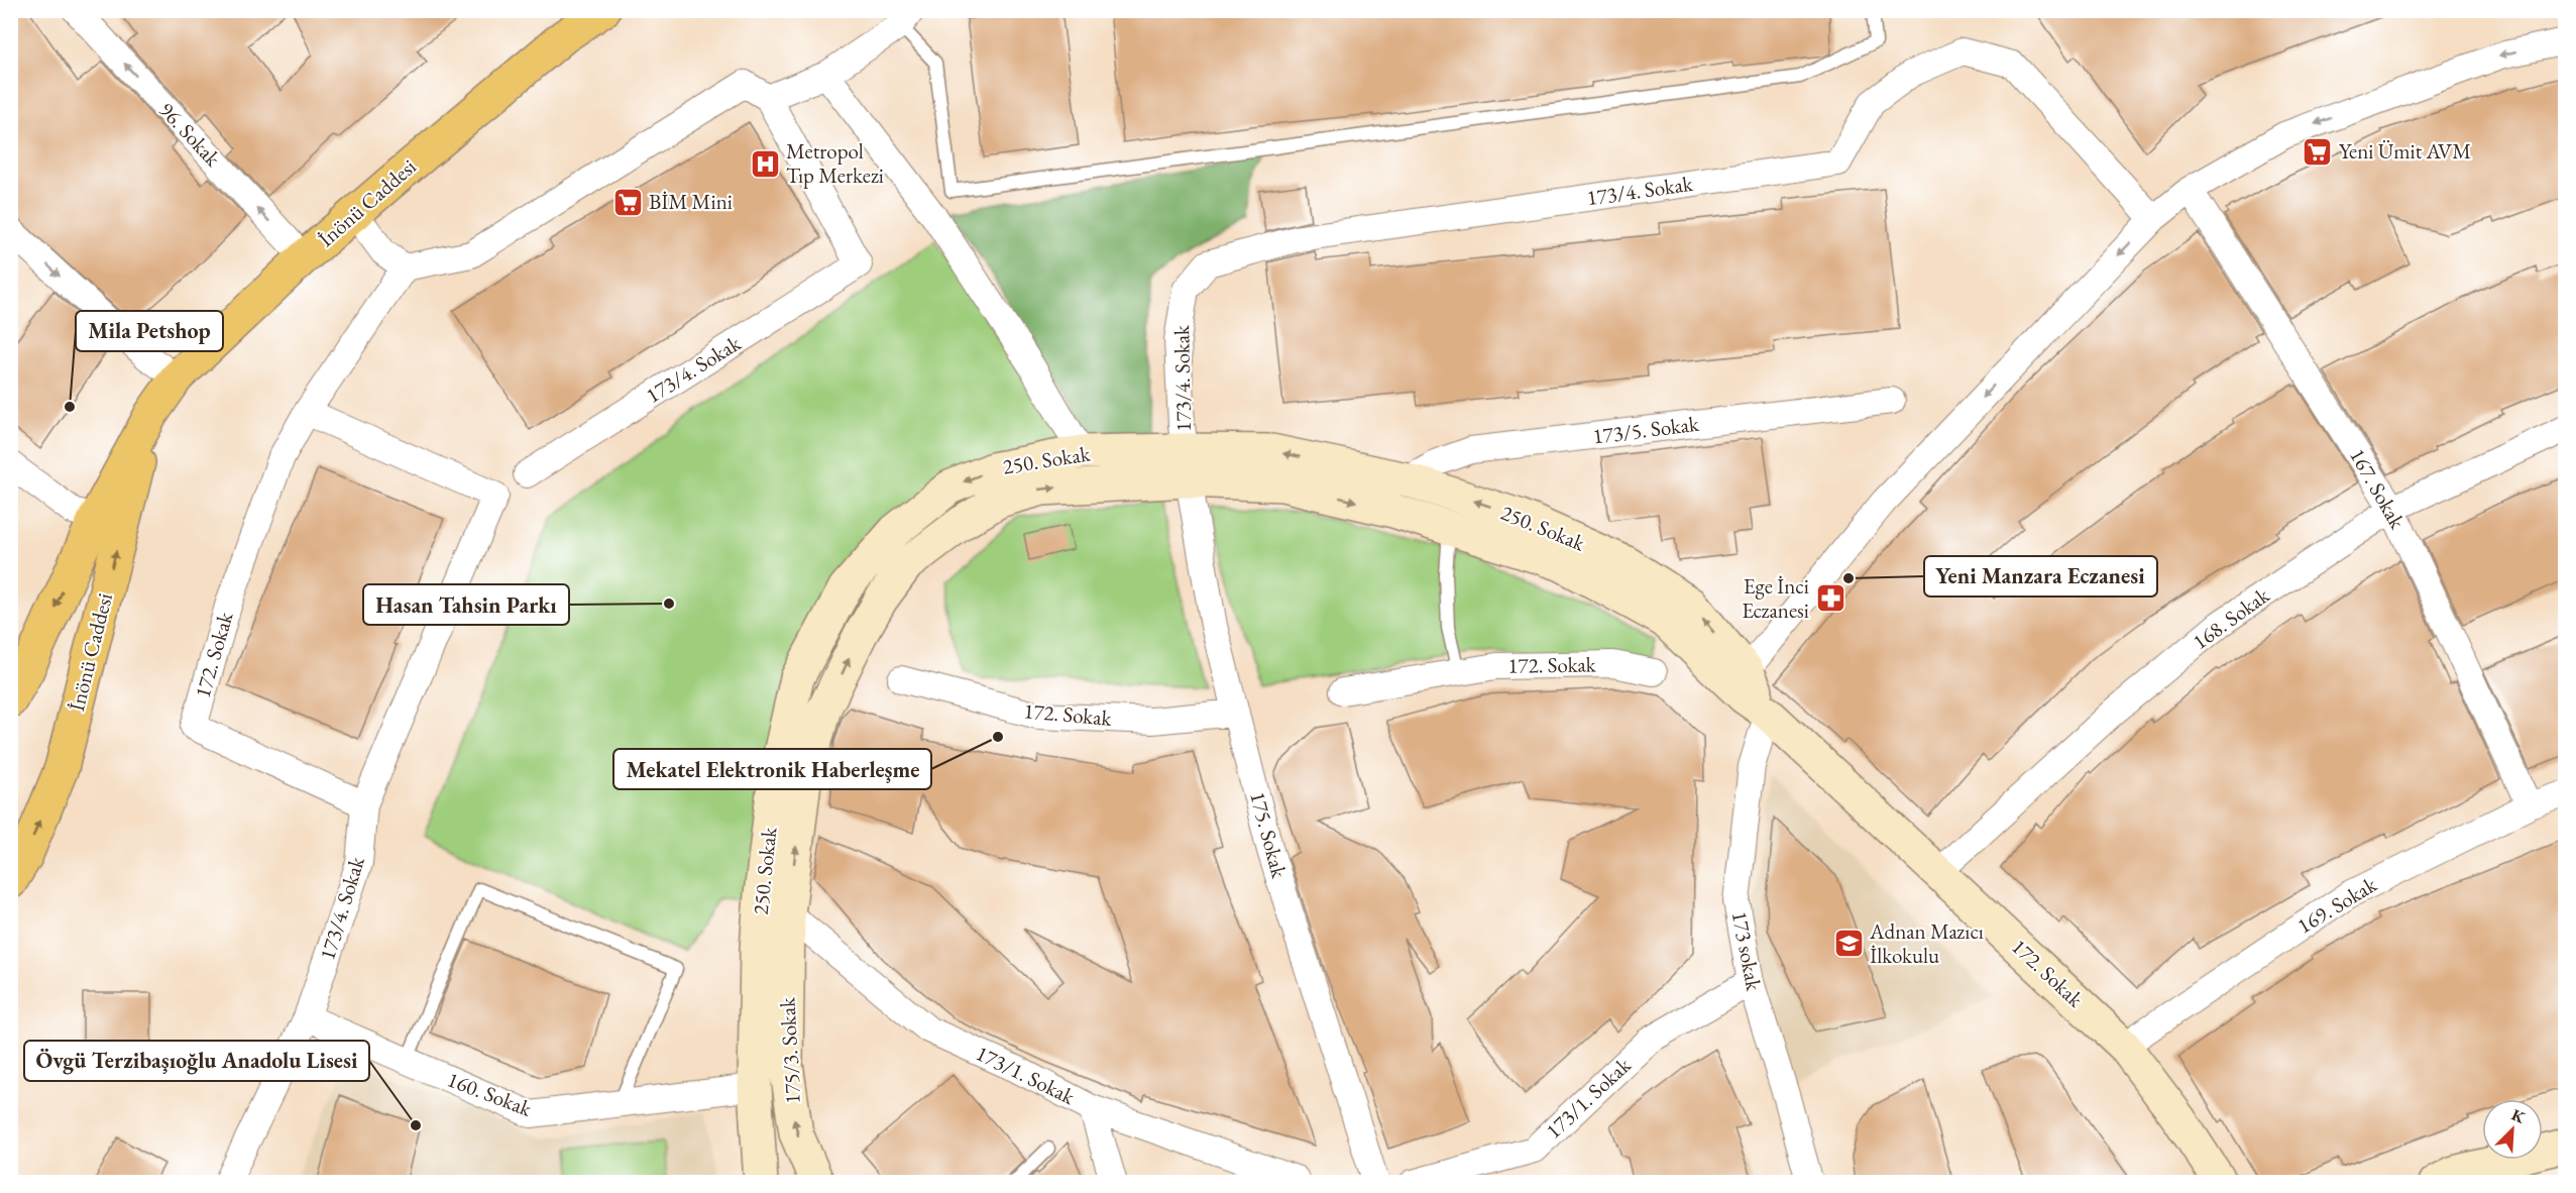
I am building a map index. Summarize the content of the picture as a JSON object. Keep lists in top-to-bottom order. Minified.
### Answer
{"streets":{"main road":["İnönü Caddesi","250. Sokak","172. Sokak","175/3. Sokak"],"street":["96. Sokak","173/4. Sokak","173/5. Sokak","167. Sokak","168. Sokak","175. Sokak","169. Sokak","173 sokak","173/1. Sokak","160. Sokak"]},"crossings":[["96. Sokak","İnönü Caddesi"],["173/4. Sokak","250. Sokak"],["173/4. Sokak","172. Sokak"],["173/4. Sokak","175. Sokak"],["173/4. Sokak","160. Sokak"],["173/5. Sokak","250. Sokak"],["250. Sokak","172. Sokak"],["250. Sokak","175. Sokak"],["250. Sokak","173 sokak"],["250. Sokak","175/3. Sokak"],["250. Sokak","173/1. Sokak"],["250. Sokak","160. Sokak"],["167. Sokak","168. Sokak"],["167. Sokak","169. Sokak"],["168. Sokak","172. Sokak"],["172. Sokak","175. Sokak"],["172. Sokak","169. Sokak"],["172. Sokak","173 sokak"],["173 sokak","173/1. Sokak"],["175/3. Sokak","173/1. Sokak"],["175/3. Sokak","160. Sokak"]],"places":{"supermarket":["Yeni Ümit AVM","BİM Mini"],"hospital":["Metropol Tıp Merkezi"],"other":["Mila Petshop","Yeni Manzara Eczanesi","Hasan Tahsin Parkı","Mekatel Elektronik Haberleşme","Övgü Terzibaşıoğlu Anadolu Lisesi"],"pharmacy":["Ege İnci Eczanesi"],"school or university":["Adnan Mazıcı İlkokulu"]},"north":"top right"}
